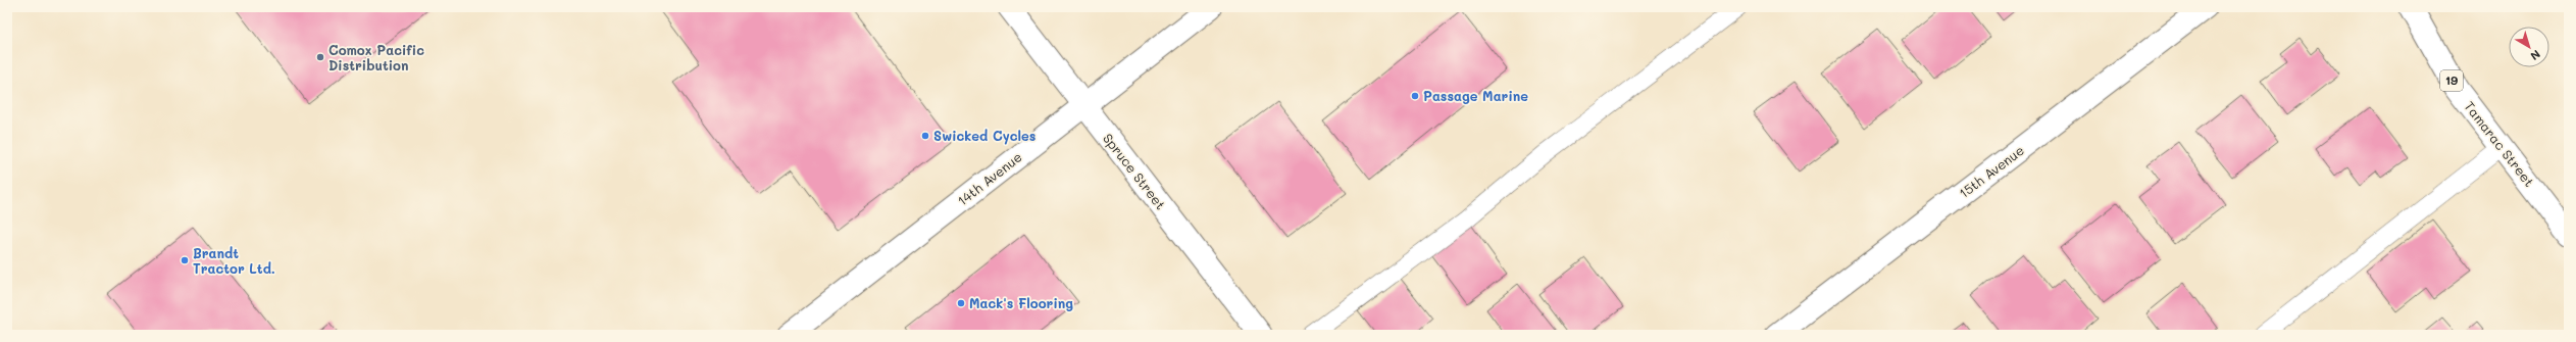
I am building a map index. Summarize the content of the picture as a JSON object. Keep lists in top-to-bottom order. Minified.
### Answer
{"streets":{"street":["19","Tamarac Street","Spruce Street","15th Avenue","14th Avenue"]},"crossings":[["Spruce Street","14th Avenue"]],"places":["Comox Pacific Distribution","Passage Marine","Swicked Cycles","Brandt Tractor Ltd.","Mack's Flooring"],"north":"bottom right"}
